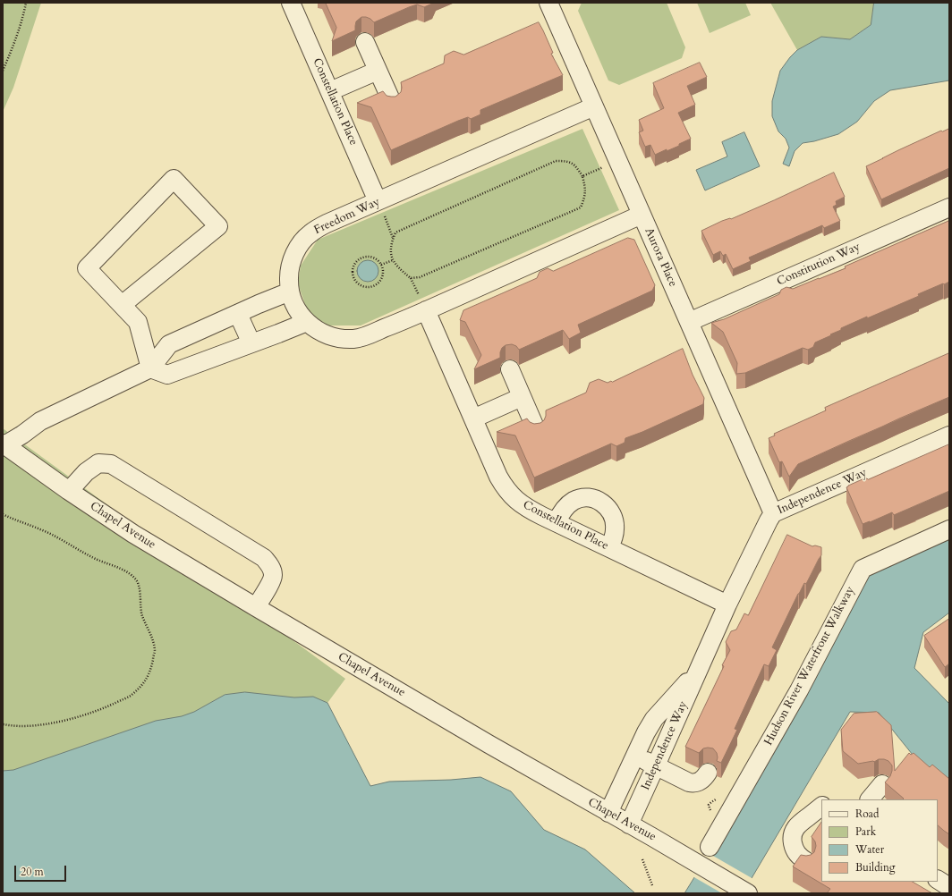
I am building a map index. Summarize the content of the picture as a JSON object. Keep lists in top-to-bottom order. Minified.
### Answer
{"streets":{"street":["Constellation Place","Freedom Way","Aurora Place","Constitution Way","Independence Way","Chapel Avenue","Hudson River Waterfront Walkway"]},"crossings":[["Constellation Place","Freedom Way"],["Constellation Place","Independence Way"],["Freedom Way","Aurora Place"],["Aurora Place","Constitution Way"],["Aurora Place","Independence Way"],["Independence Way","Chapel Avenue"]],"legend":["Road","Park","Water","Building"],"scale_bar":"20 m"}
